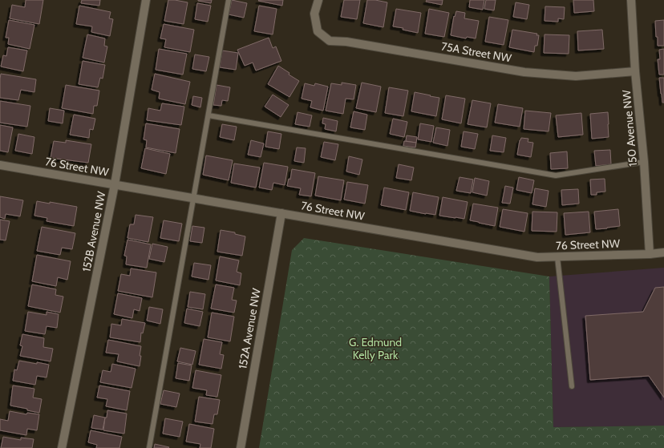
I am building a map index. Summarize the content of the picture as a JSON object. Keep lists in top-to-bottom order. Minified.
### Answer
{"streets":{"street":["75A Street NW","150 Avenue NW","76 Street NW","152B Avenue NW","152A Avenue NW"]},"crossings":[["75A Street NW","150 Avenue NW"],["150 Avenue NW","76 Street NW"],["76 Street NW","152B Avenue NW"],["76 Street NW","152A Avenue NW"]],"parks":["G. Edmund Kelly Park"]}
